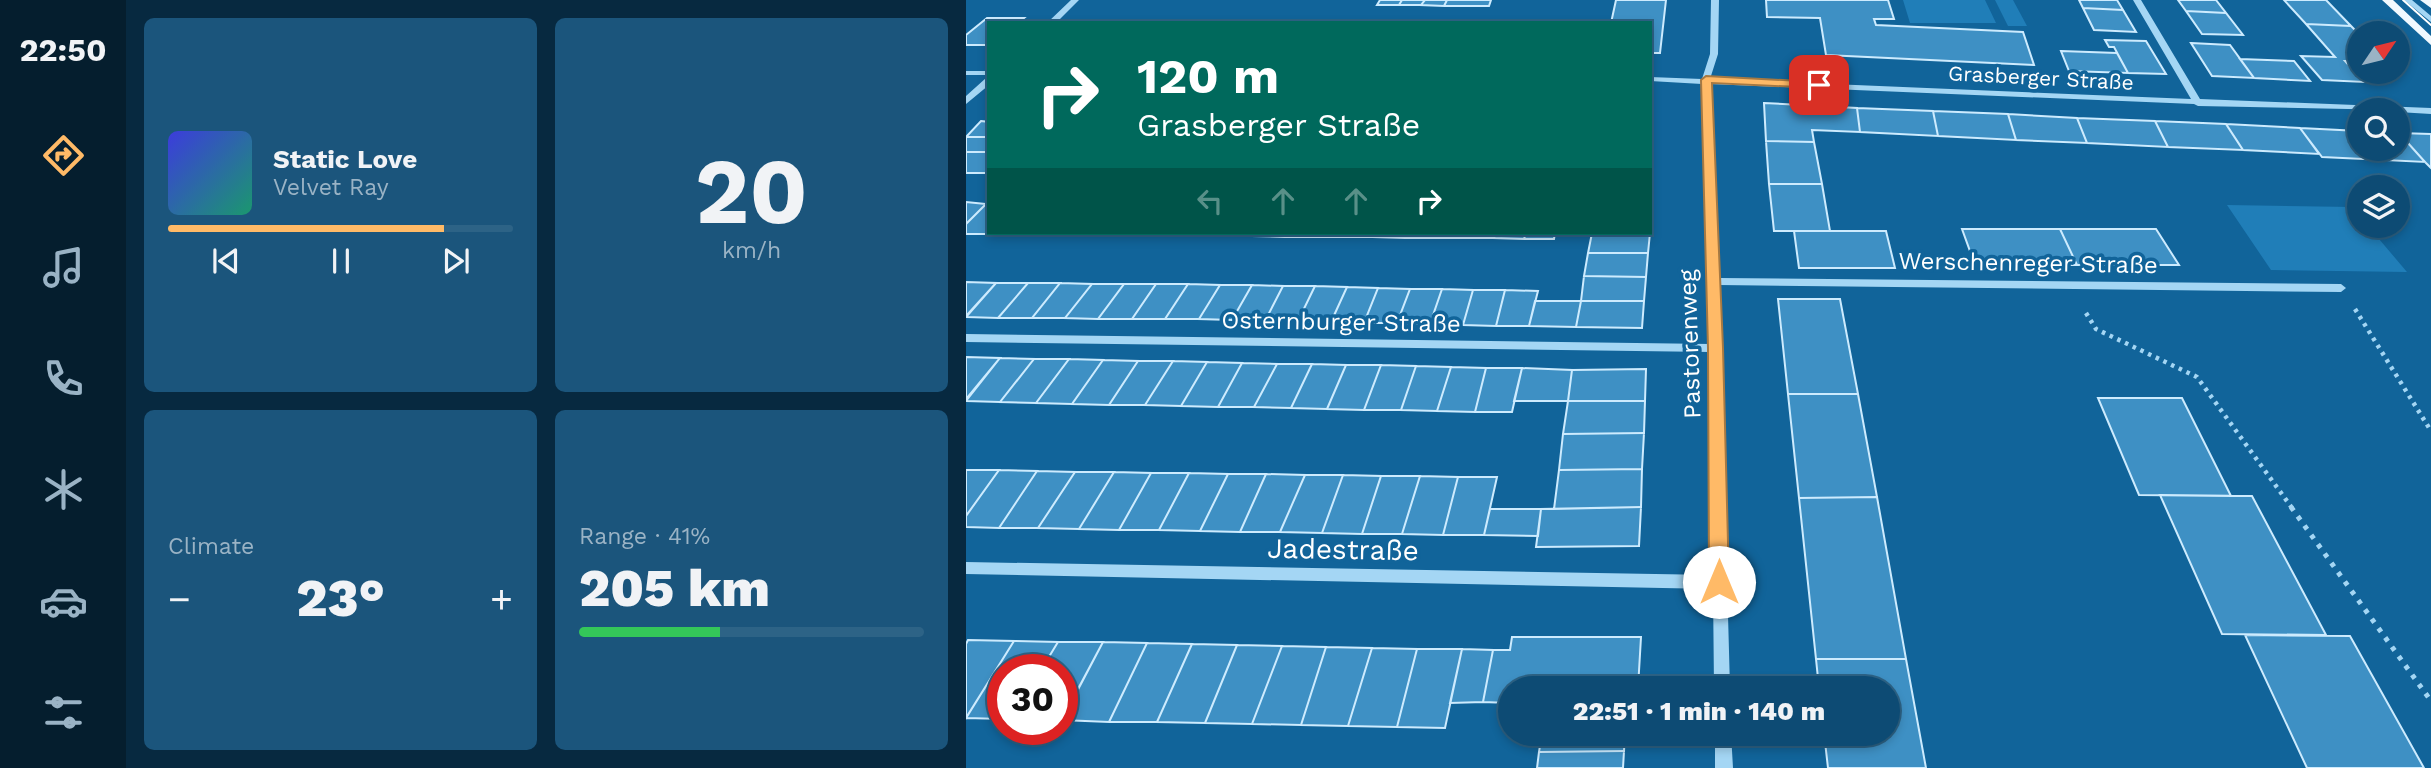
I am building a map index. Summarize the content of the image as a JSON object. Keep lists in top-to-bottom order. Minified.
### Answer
{"streets":{"street":["Grasberger Straße","Werschenreger Straße","Osternburger Straße","Pastorenweg","Jadestraße"]},"crossings":[["Grasberger Straße","Pastorenweg"],["Werschenreger Straße","Pastorenweg"],["Osternburger Straße","Pastorenweg"],["Pastorenweg","Jadestraße"]],"north":"top right","page":{"tabs":"22:50","tile":[["20","km/h"],"Climate",["Range · 41%","205 km"]],"turn":["120 m","Grasberger Straße"],"song":["Static Love","Velvet Ray"],"heat":["−","23°","+"],"limit":"30","trip":"22:51 · 1 min · 140 m"}}
